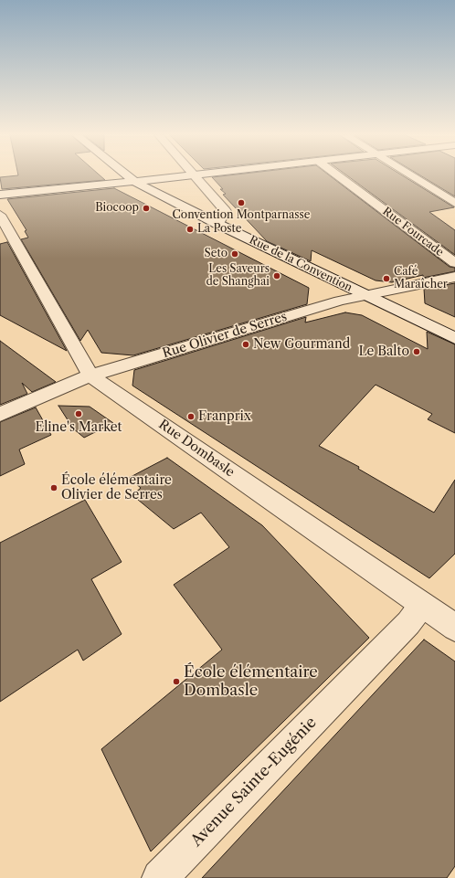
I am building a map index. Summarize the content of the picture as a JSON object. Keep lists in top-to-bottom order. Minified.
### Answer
{"streets":{"street":["Rue Fourcade","Rue de la Convention","Rue Olivier de Serres","Rue Dombasle","Avenue Sainte-Eugénie"]},"crossings":[["Rue de la Convention","Rue Olivier de Serres"],["Rue Olivier de Serres","Rue Dombasle"],["Rue Dombasle","Avenue Sainte-Eugénie"]],"places":["Convention Montparnasse","Biocoop","La Poste","Seto","Les Saveurs de Shanghai","Café Maraîcher","New Gourmand","Le Balto","Eline's Market","Franprix","École élémentaire Olivier de Serres","École élémentaire Dombasle"]}
